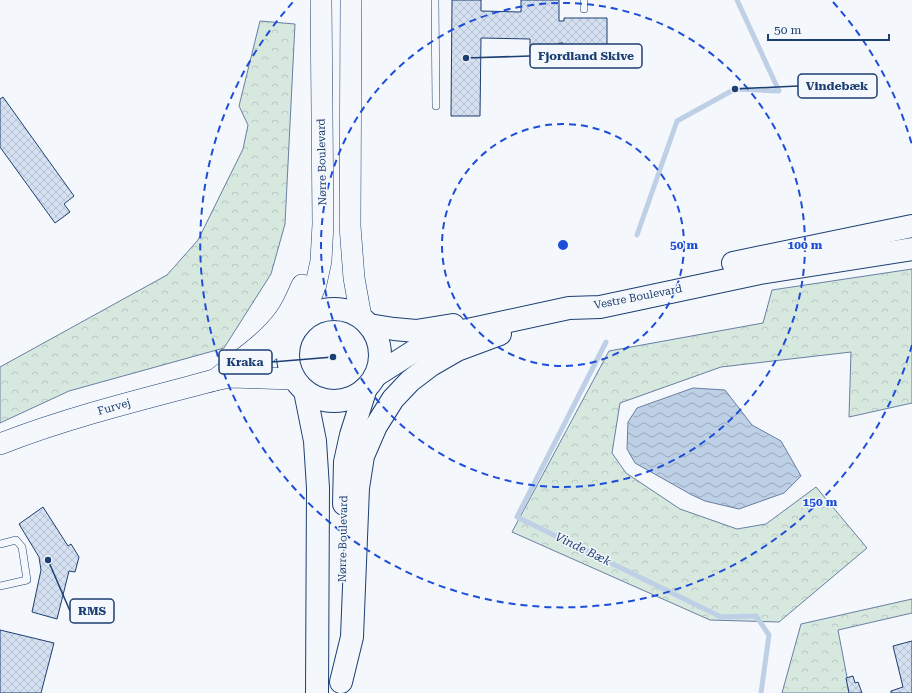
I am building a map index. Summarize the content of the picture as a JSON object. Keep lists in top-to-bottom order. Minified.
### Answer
{"streets":{"main road":["Nørre Boulevard","Vestre Boulevard"],"street":["Furvej"]},"crossings":[["Nørre Boulevard","Vestre Boulevard"],["Nørre Boulevard","Furvej"],["Vestre Boulevard","Furvej"]],"water":["Vinde Bæk"],"places":["Fjordland Skive","Vindebæk","Kraka","RMS"],"scale_bar":"50 m","rings":["50 m","100 m","150 m"]}
